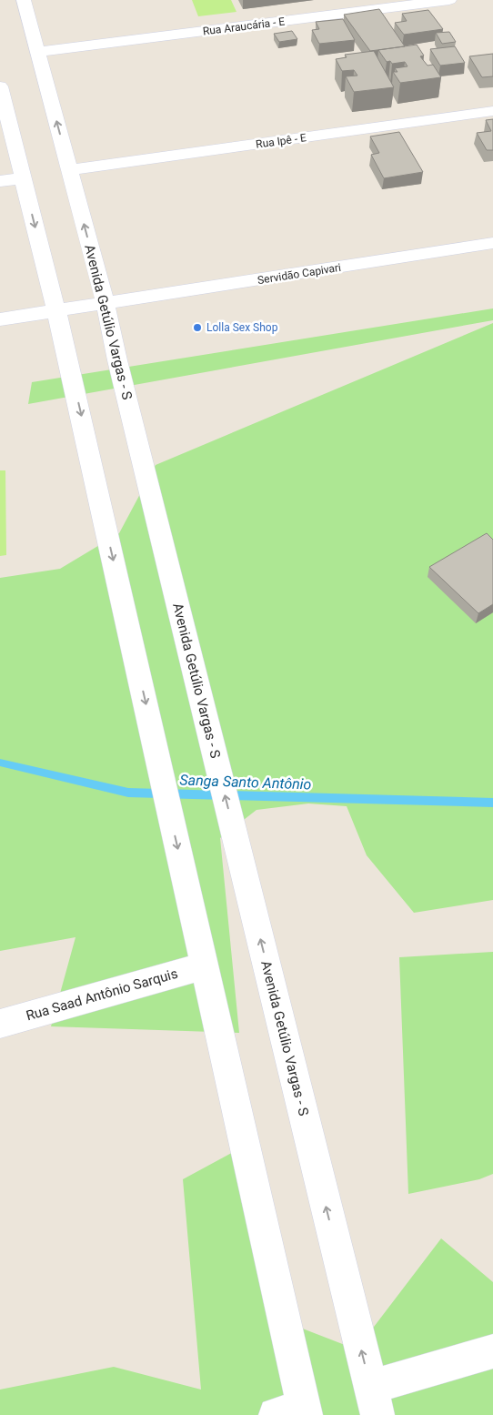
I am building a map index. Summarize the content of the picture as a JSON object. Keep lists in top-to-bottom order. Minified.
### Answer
{"streets":{"street":["Rua Araucária - E","Rua Ipê - E","Servidão Capivari","Avenida Getúlio Vargas - S","Rua Saad Antônio Sarquis"]},"crossings":[["Rua Araucária - E","Avenida Getúlio Vargas - S"],["Rua Ipê - E","Avenida Getúlio Vargas - S"],["Servidão Capivari","Avenida Getúlio Vargas - S"]],"water":["Sanga Santo Antônio"],"places":["Lolla Sex Shop"]}
